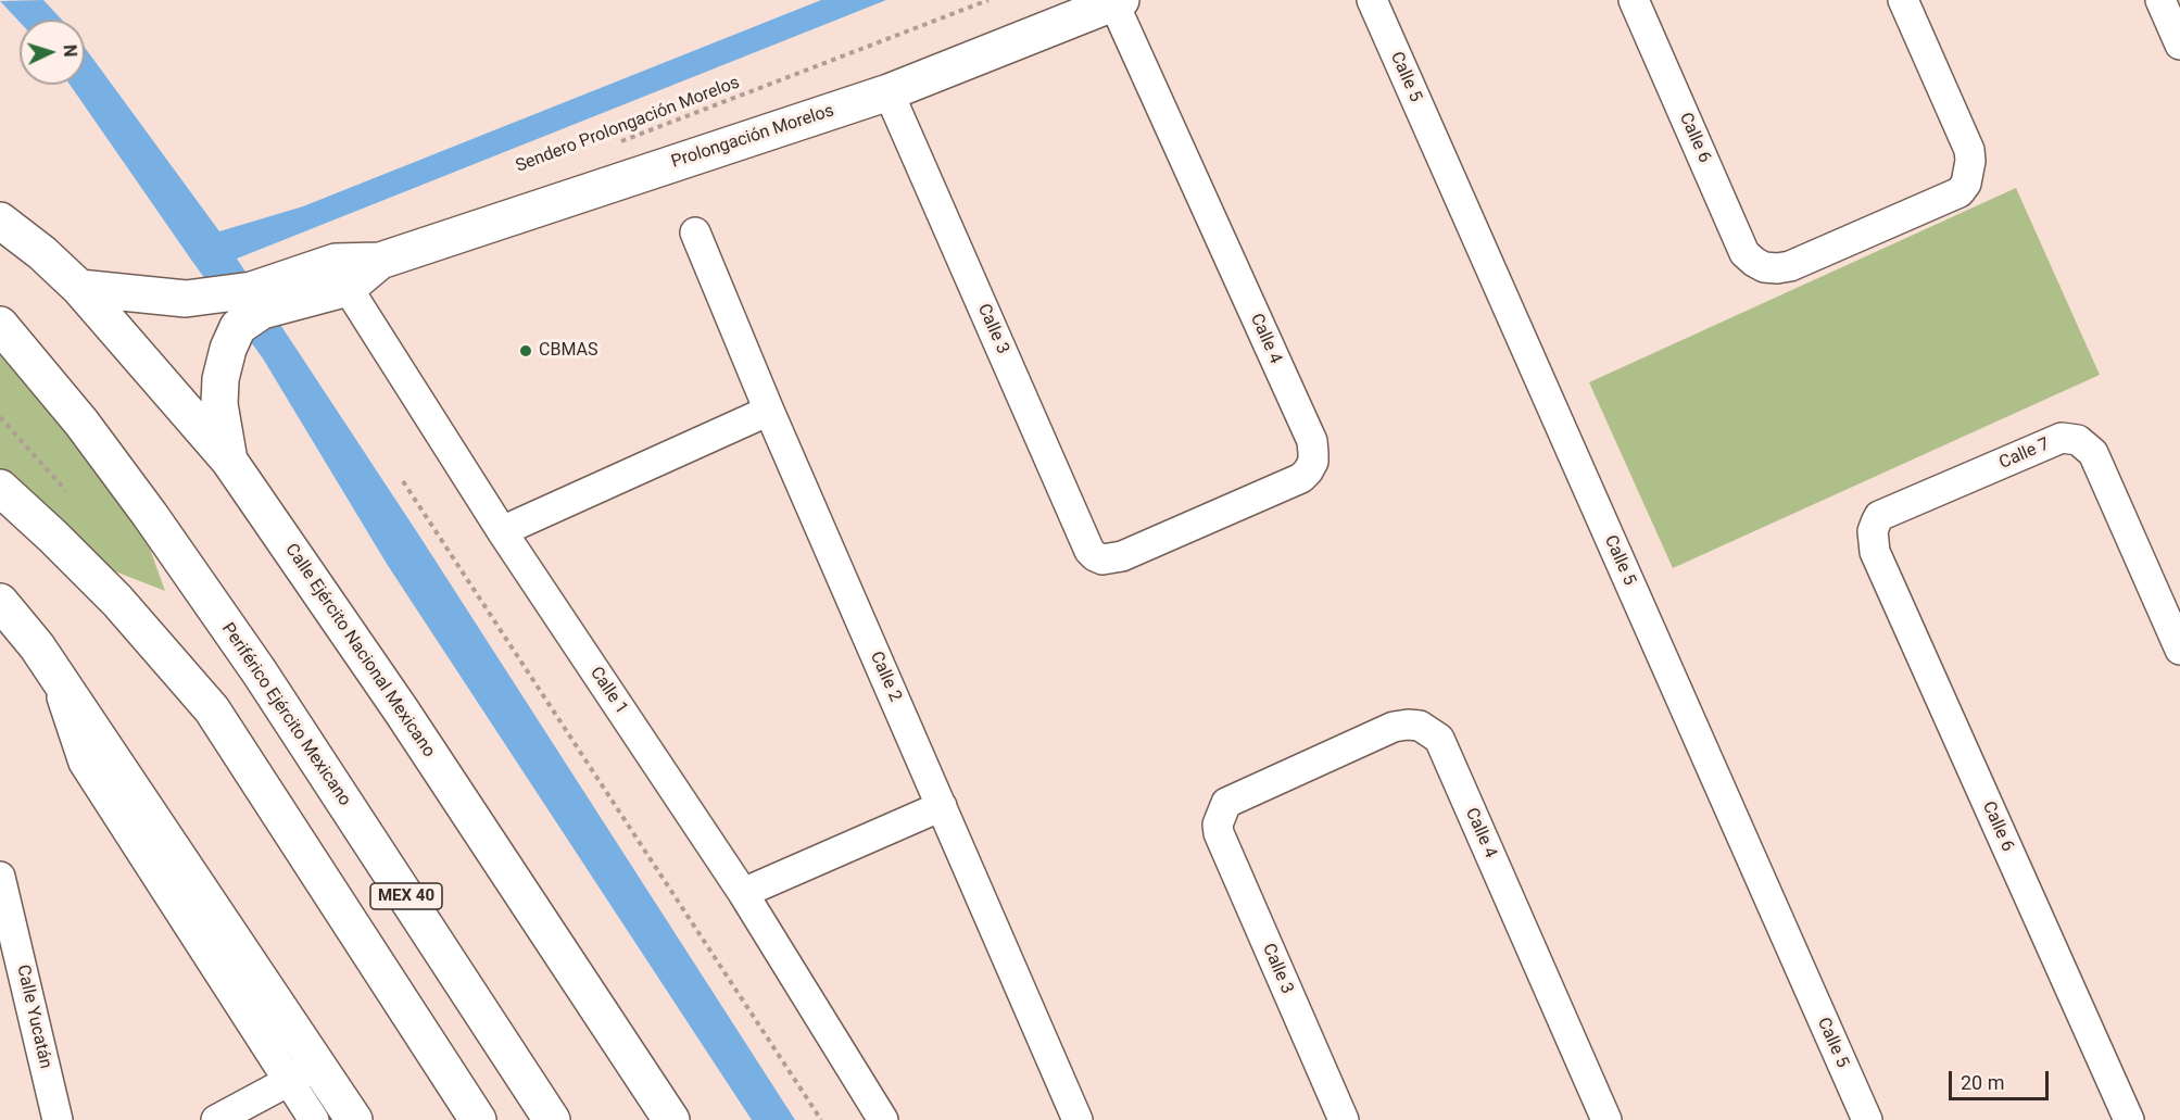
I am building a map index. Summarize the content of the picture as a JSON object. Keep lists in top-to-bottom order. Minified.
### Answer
{"streets":{"main road":["Prolongación Morelos","Calle Ejército Nacional Mexicano","Periférico Ejército Mexicano","MEX 40"],"street":["Calle 5","Calle 6","Calle 3","Calle 4","Calle 7","Calle 2","Calle 1","Calle Yucatán"],"path":["Sendero Prolongación Morelos"]},"crossings":[["Prolongación Morelos","Calle 3"],["Prolongación Morelos","Calle 4"],["Prolongación Morelos","Calle Ejército Nacional Mexicano"],["Prolongación Morelos","Calle 1"],["Calle 6","Calle 7"],["Calle 3","Calle 4"]],"places":["CBMAS"],"scale_bar":"20 m","north":"right"}
